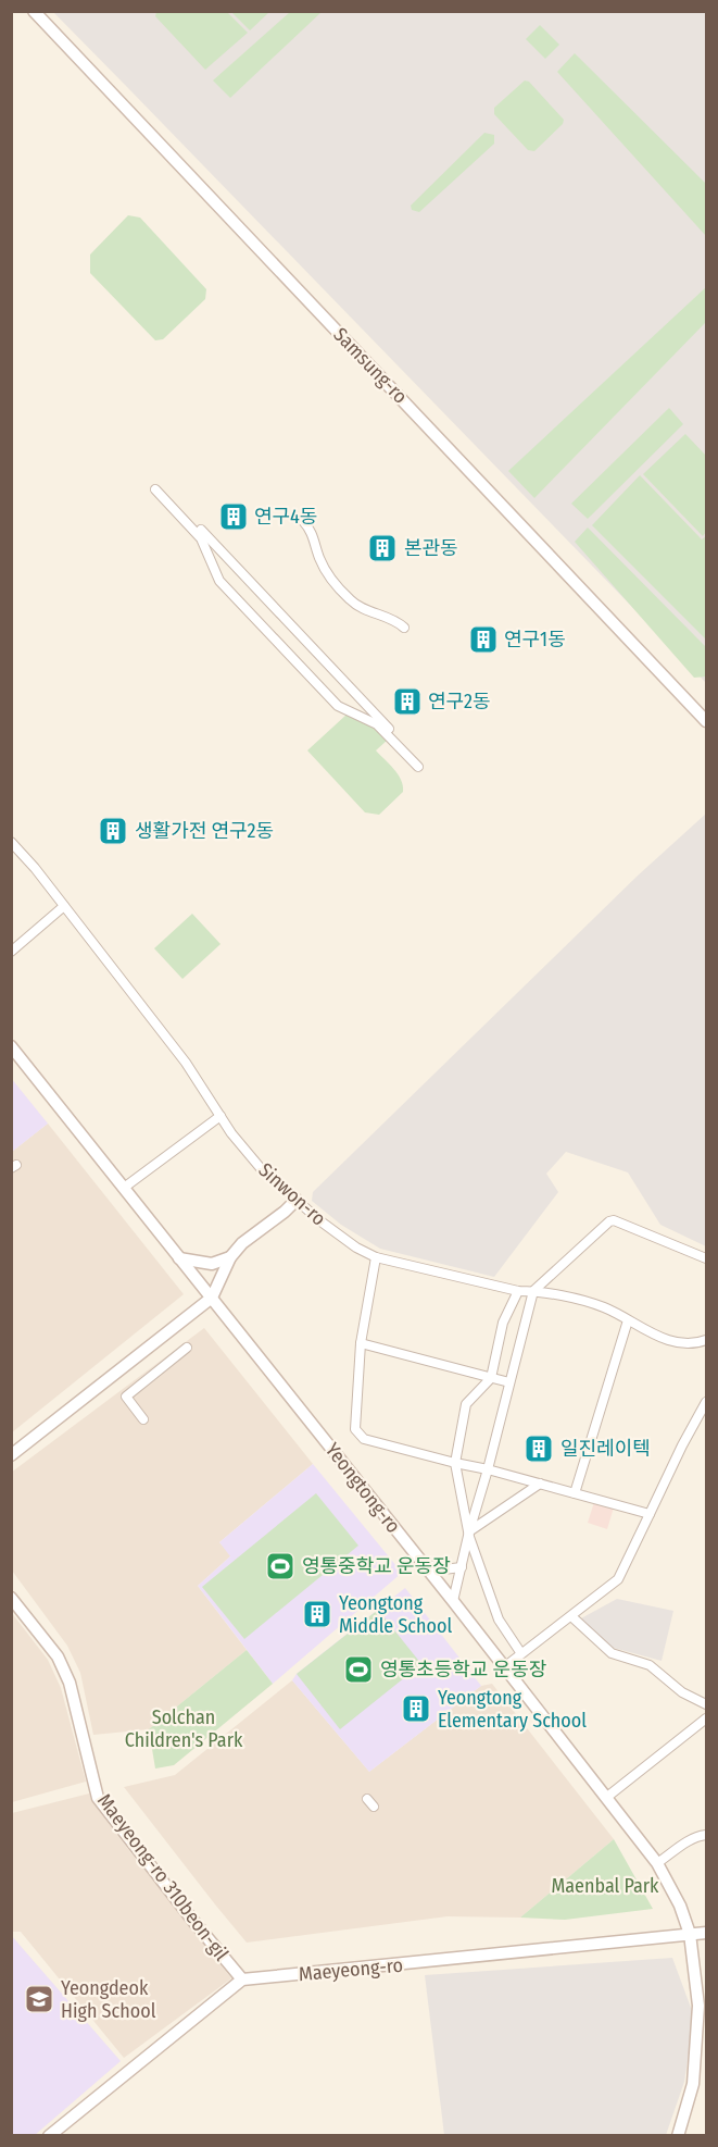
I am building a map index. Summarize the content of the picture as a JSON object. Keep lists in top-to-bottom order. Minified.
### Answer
{"streets":{"street":["Samsung-ro","Sinwon-ro","Yeongtong-ro","Maeyeong-ro 310beon-gil","Maeyeong-ro"]},"crossings":[["Yeongtong-ro","Maeyeong-ro"],["Maeyeong-ro 310beon-gil","Maeyeong-ro"]],"parks":["Solchan Children's Park","Maenbal Park"],"places":{"building":["연구4동","본관동","연구1동","연구2동","생활가전 연구2동","일진레이텍","Yeongtong Middle School","Yeongtong Elementary School"],"sports":["영통중학교 운동장","영통초등학교 운동장"],"school or university":["Yeongdeok High School"]}}
